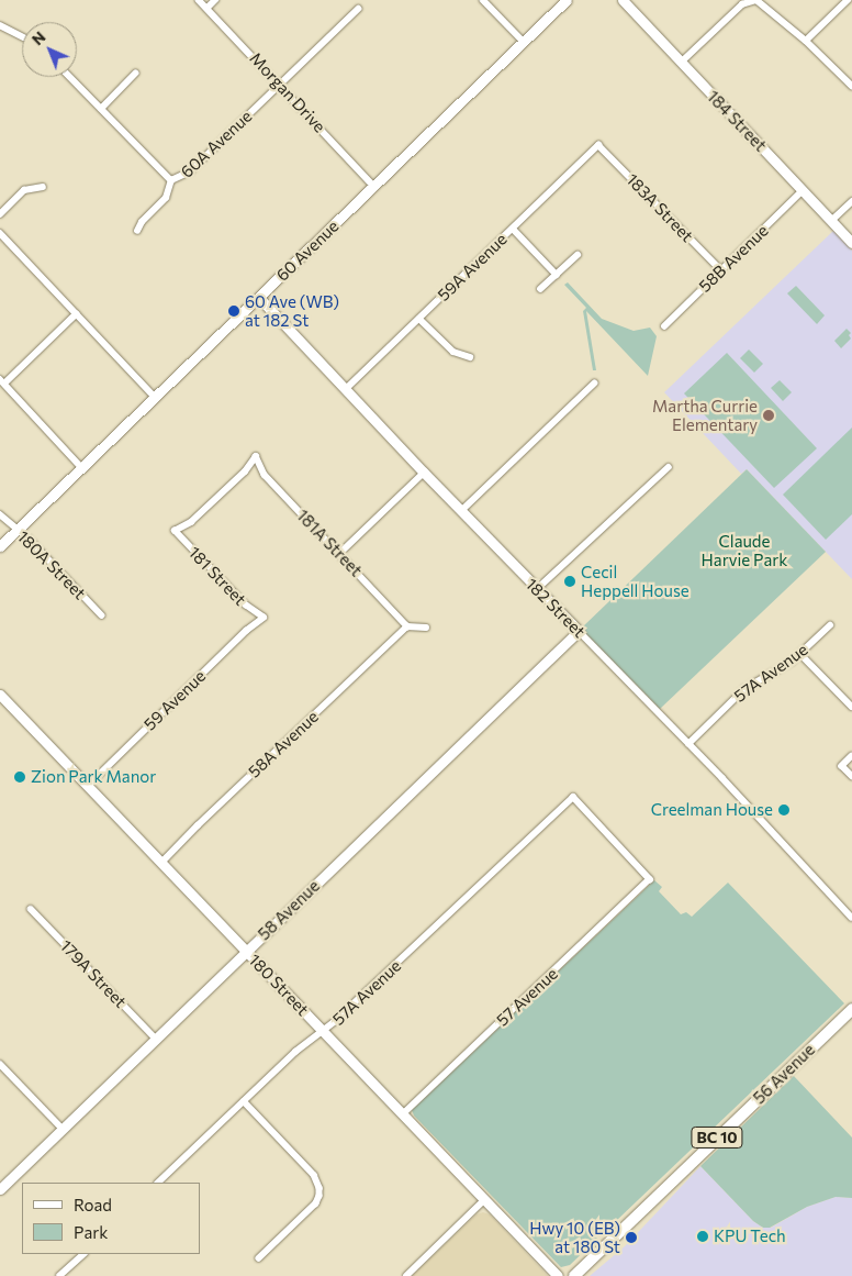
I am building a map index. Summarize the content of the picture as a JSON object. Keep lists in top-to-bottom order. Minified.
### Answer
{"streets":{"highway":["56 Avenue","BC 10"],"street":["Morgan Drive","184 Street","60A Avenue","183A Street","60 Avenue","58B Avenue","59A Avenue","181A Street","180A Street","181 Street","182 Street","57A Avenue","59 Avenue","58A Avenue","58 Avenue","179A Street","180 Street","57 Avenue"]},"crossings":[["Morgan Drive","60A Avenue"],["Morgan Drive","60 Avenue"],["184 Street","58B Avenue"],["183A Street","58B Avenue"],["183A Street","59A Avenue"],["60 Avenue","180A Street"],["60 Avenue","182 Street"],["59A Avenue","182 Street"],["181A Street","181 Street"],["181A Street","58A Avenue"],["181 Street","59 Avenue"],["182 Street","57A Avenue"],["182 Street","58 Avenue"],["57A Avenue","180 Street"],["57A Avenue","57 Avenue"],["59 Avenue","180 Street"],["58A Avenue","180 Street"],["58 Avenue","179A Street"],["58 Avenue","180 Street"],["180 Street","57 Avenue"]],"parks":["Claude Harvie Park"],"places":["60 Ave (WB) at 182 St","Martha Currie Elementary","Cecil Heppell House","Zion Park Manor","Creelman House","KPU Tech","Hwy 10 (EB) at 180 St"],"legend":["Road","Park"],"north":"top left"}
